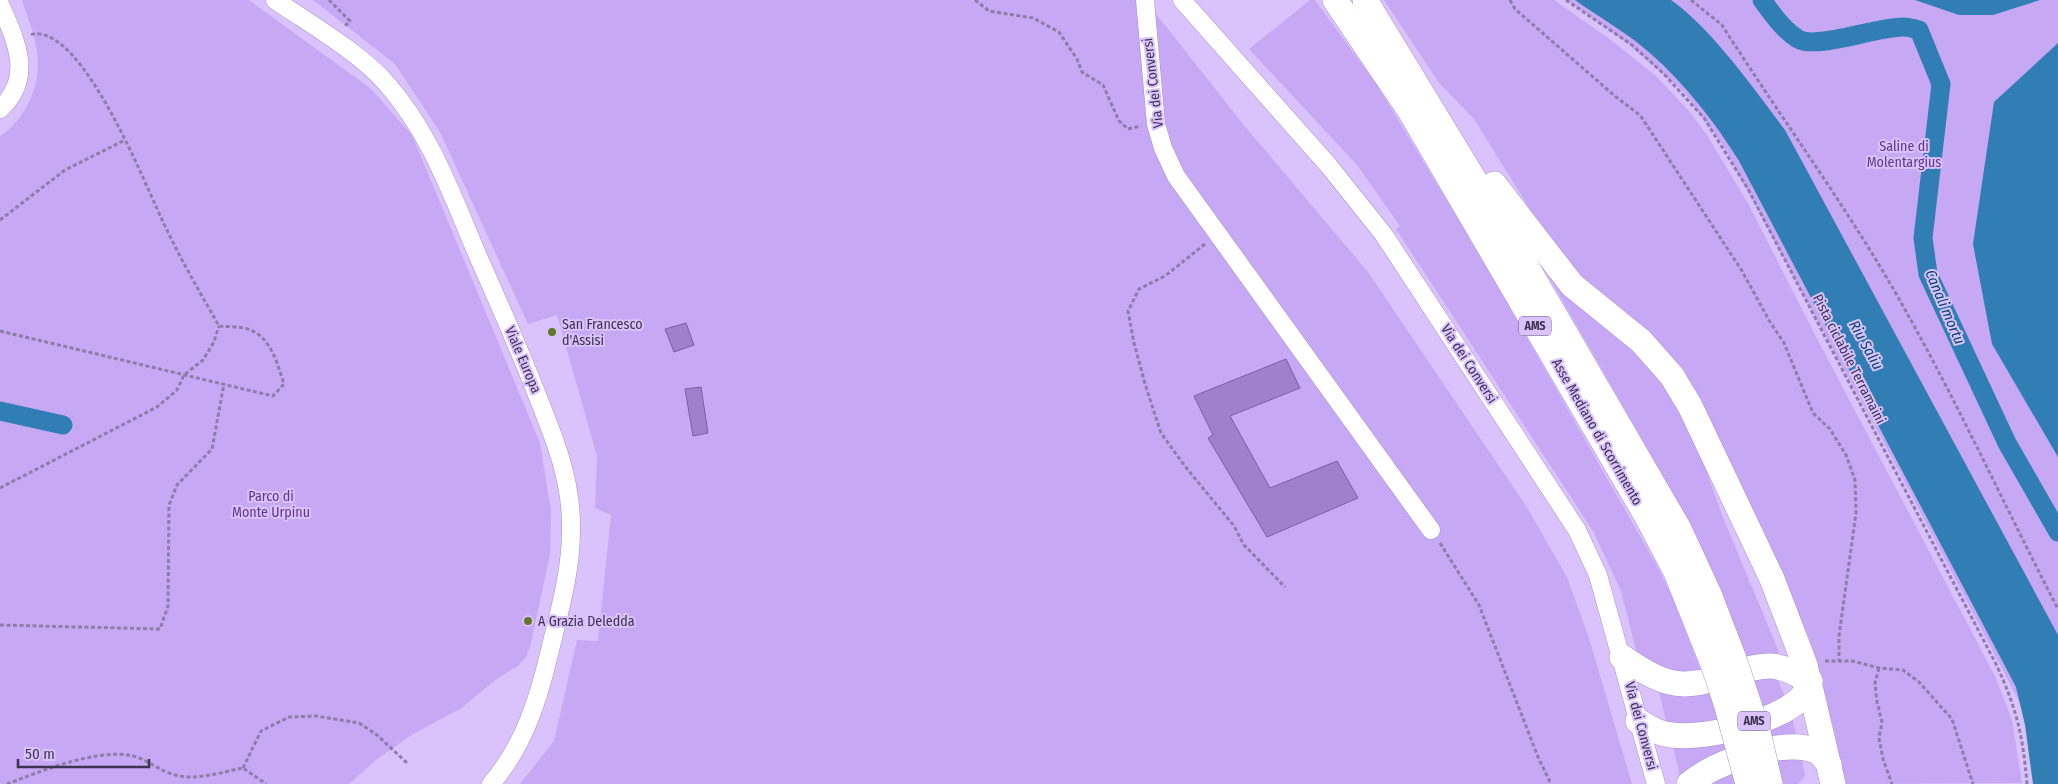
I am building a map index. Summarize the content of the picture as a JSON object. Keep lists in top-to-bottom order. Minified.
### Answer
{"streets":{"highway":["AMS","Asse Mediano di Scorrimento"],"street":["Via dei Conversi","Viale Europa"],"path":["Pista ciclabile Terramaini"]},"water":["Canali mortu","Riu Saliu"],"parks":["Saline di Molentargius","Parco di Monte Urpinu"],"places":["San Francesco d'Assisi","A Grazia Deledda"],"scale_bar":"50 m"}
